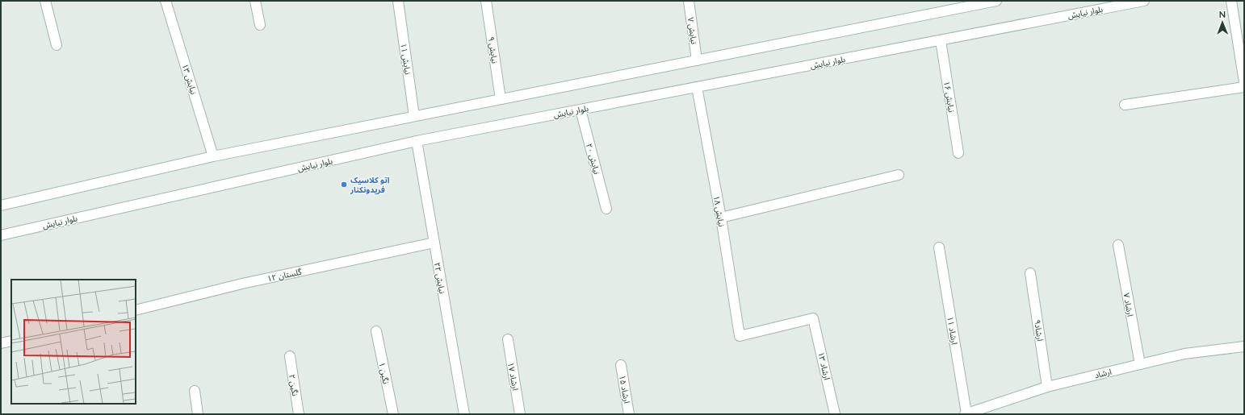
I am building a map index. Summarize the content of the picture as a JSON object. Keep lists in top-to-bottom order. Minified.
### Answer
{"streets":{"street":["بلوار نیایش","نیایش ۷","نیایش ۹","نیایش ۱۱","نیایش ۱۳","نیایش ۱۶","نیایش ۲۰","نیایش ۱۸","گلستان ۱۲","نیایش ۲۲","ارشاد ۷","ارشاد ۱۱","ارشاد۹","ارشاد ۱۳","نگین ۱","ارشاد","ارشاد ۱۷","نگین ۲","ارشاد ۱۵"]},"crossings":[["بلوار نیایش","نیایش ۱۶"],["بلوار نیایش","نیایش ۲۰"],["بلوار نیایش","نیایش ۱۸"],["بلوار نیایش","نیایش ۲۲"],["نیایش ۱۸","ارشاد ۱۳"],["گلستان ۱۲","نیایش ۲۲"],["ارشاد ۷","ارشاد"],["ارشاد ۱۱","ارشاد"],["ارشاد۹","ارشاد"]],"places":["اتو کلاسیک فریدونکنار"],"north":"top"}
